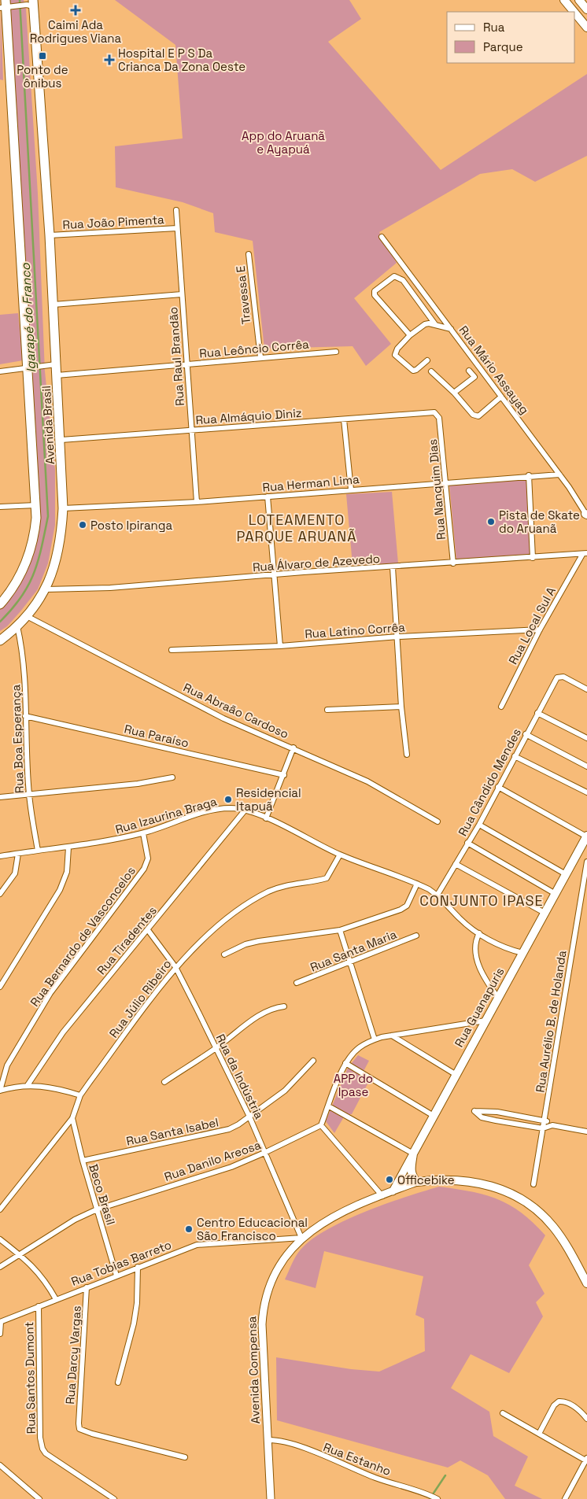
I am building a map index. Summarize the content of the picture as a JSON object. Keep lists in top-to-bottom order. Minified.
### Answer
{"streets":{"highway":["Avenida Brasil"],"main road":["Rua Guanapuris","Avenida Compensa"],"street":["Rua João Pimenta","Travessa E","Rua Leôncio Corrêa","Rua Raul Brandão","Rua Mário Assayag","Rua Almáquio Diniz","Rua Herman Lima","Rua Nanquim Dias","Rua Álvaro de Azevedo","Rua Local Sul A","Rua Latino Corrêa","Rua Abraão Cardoso","Rua Paraíso","Rua Boa Esperança","Rua Cândido Mendes","Rua Izaurina Braga","Rua Bernardo de Vasconcelos","Rua Tiradentes","Rua Santa Maria","Rua Júlio Ribeiro","Rua Aurélio B. de Holanda","Rua da Indústria","Rua Santa Isabel","Rua Danilo Areosa","Beco Brasil","Rua Tobias Barreto","Rua Darcy Vargas","Rua Santos Dumont","Rua Estanho"]},"crossings":[["Rua João Pimenta","Rua Raul Brandão"],["Rua João Pimenta","Avenida Brasil"],["Travessa E","Rua Leôncio Corrêa"],["Rua Leôncio Corrêa","Rua Raul Brandão"],["Rua Leôncio Corrêa","Avenida Brasil"],["Rua Raul Brandão","Rua Almáquio Diniz"],["Rua Raul Brandão","Rua Herman Lima"],["Rua Mário Assayag","Rua Herman Lima"],["Rua Almáquio Diniz","Avenida Brasil"],["Rua Almáquio Diniz","Rua Nanquim Dias"],["Avenida Brasil","Rua Herman Lima"],["Avenida Brasil","Rua Álvaro de Azevedo"],["Avenida Brasil","Rua Abraão Cardoso"],["Avenida Brasil","Rua Boa Esperança"],["Rua Herman Lima","Rua Nanquim Dias"],["Rua Nanquim Dias","Rua Álvaro de Azevedo"],["Rua Álvaro de Azevedo","Rua Local Sul A"],["Rua Local Sul A","Rua Latino Corrêa"],["Rua Paraíso","Rua Boa Esperança"],["Rua Boa Esperança","Rua Izaurina Braga"],["Rua Cândido Mendes","Rua Izaurina Braga"],["Rua Izaurina Braga","Rua Bernardo de Vasconcelos"],["Rua Izaurina Braga","Rua Tiradentes"],["Rua Izaurina Braga","Rua Júlio Ribeiro"],["Rua Izaurina Braga","Rua Guanapuris"],["Rua Tiradentes","Rua da Indústria"],["Rua Júlio Ribeiro","Rua da Indústria"],["Rua Júlio Ribeiro","Beco Brasil"],["Rua Guanapuris","Avenida Compensa"],["Rua da Indústria","Rua Santa Isabel"],["Rua da Indústria","Rua Danilo Areosa"],["Rua da Indústria","Rua Tobias Barreto"],["Rua da Indústria","Avenida Compensa"],["Rua Santa Isabel","Beco Brasil"],["Rua Danilo Areosa","Beco Brasil"],["Beco Brasil","Rua Tobias Barreto"],["Rua Tobias Barreto","Rua Darcy Vargas"],["Rua Tobias Barreto","Avenida Compensa"],["Rua Tobias Barreto","Rua Santos Dumont"],["Avenida Compensa","Rua Estanho"]],"districts":["LOTEAMENTO PARQUE ARUANÃ","CONJUNTO IPASE"],"water":["Igarapé do Franco"],"parks":["App do Aruanã e Ayapuá","APP do Ipase"],"places":{"health":["Caimi Ada Rodrigues Viana","Hospital E P S Da Crianca Da Zona Oeste"],"transit":["Ponto de ônibus"],"other":["Pista de Skate do Aruanã","Posto Ipiranga","Residencial Itapuã","Officebike","Centro Educacional São Francisco"]},"legend":["Rua","Parque"]}
